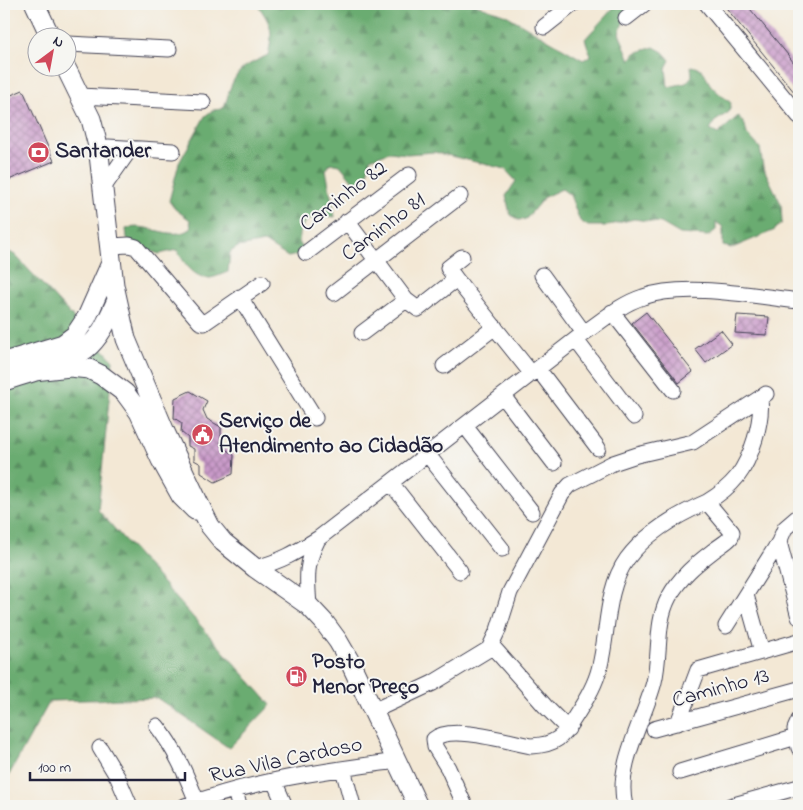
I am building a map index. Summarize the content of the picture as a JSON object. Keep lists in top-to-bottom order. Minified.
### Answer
{"streets":{"street":["Caminho 82","Caminho 81","Caminho 13","Rua Vila Cardoso"]},"places":{"bank":["Santander"],"public building":["Serviço de Atendimento ao Cidadão"],"fuel station":["Posto Menor Preço"]},"scale_bar":"100 m","north":"top right"}
